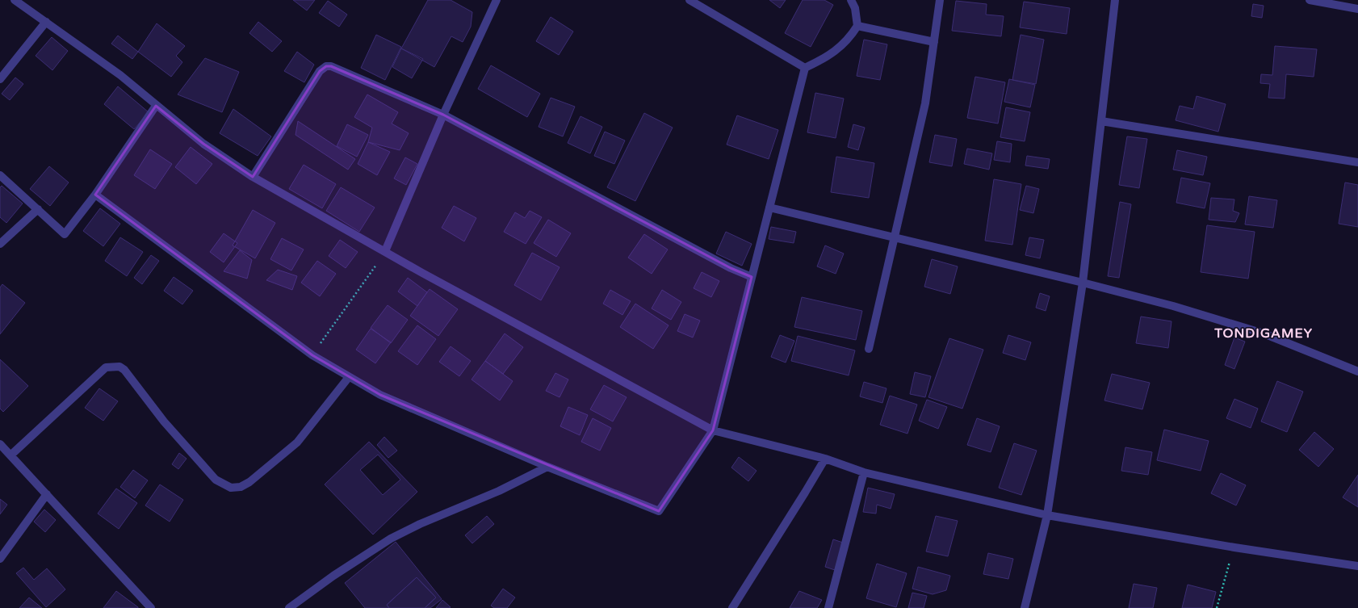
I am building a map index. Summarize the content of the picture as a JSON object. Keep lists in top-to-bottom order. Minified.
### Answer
{"districts":["TONDIGAMEY"]}
